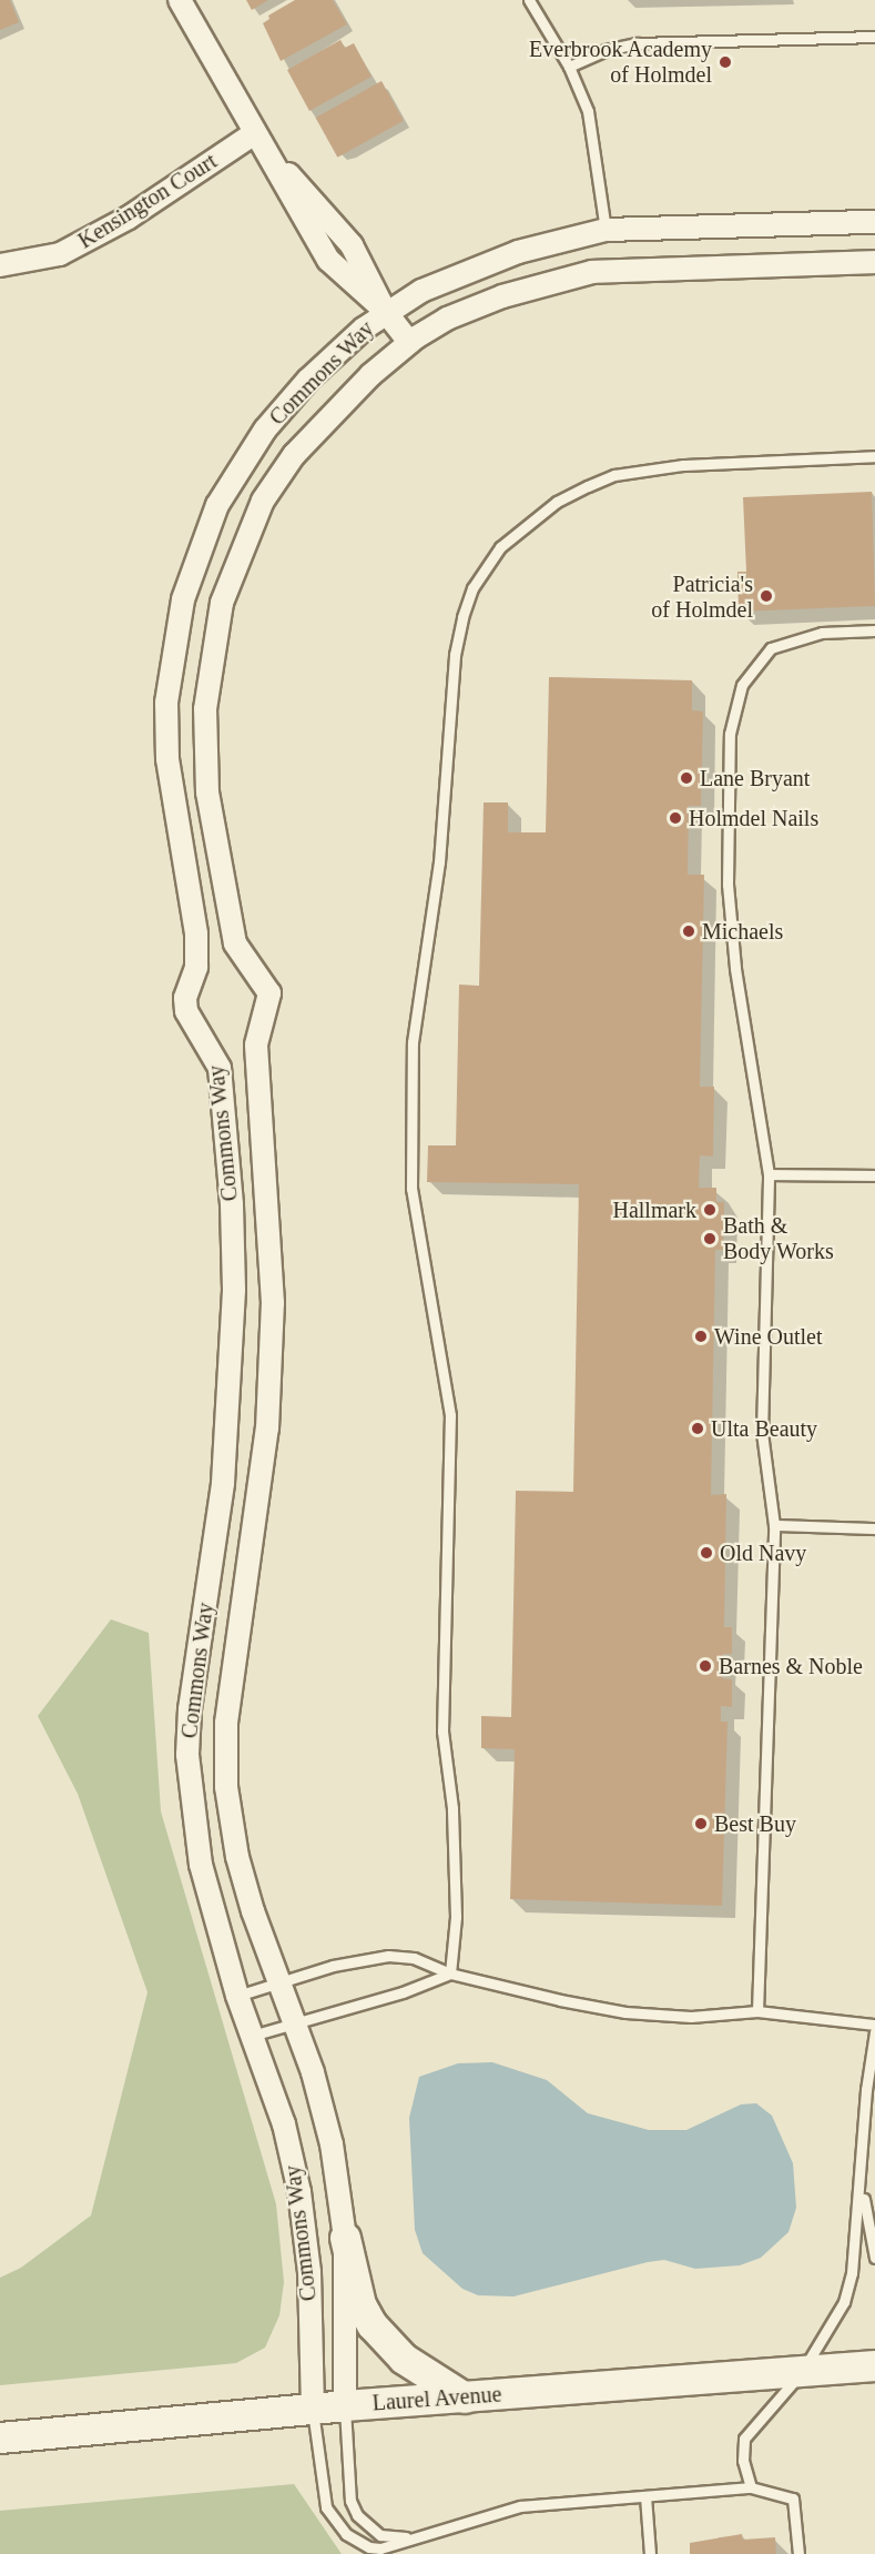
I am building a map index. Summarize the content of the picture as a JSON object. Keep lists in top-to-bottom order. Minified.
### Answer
{"streets":{"main road":["Laurel Avenue"],"street":["Kensington Court","Commons Way"]},"crossings":[["Commons Way","Laurel Avenue"]],"places":["Everbrook Academy of Holmdel","Patricia's of Holmdel","Lane Bryant","Holmdel Nails","Michaels","Hallmark","Bath & Body Works","Wine Outlet","Ulta Beauty","Old Navy","Barnes & Noble","Best Buy"]}
